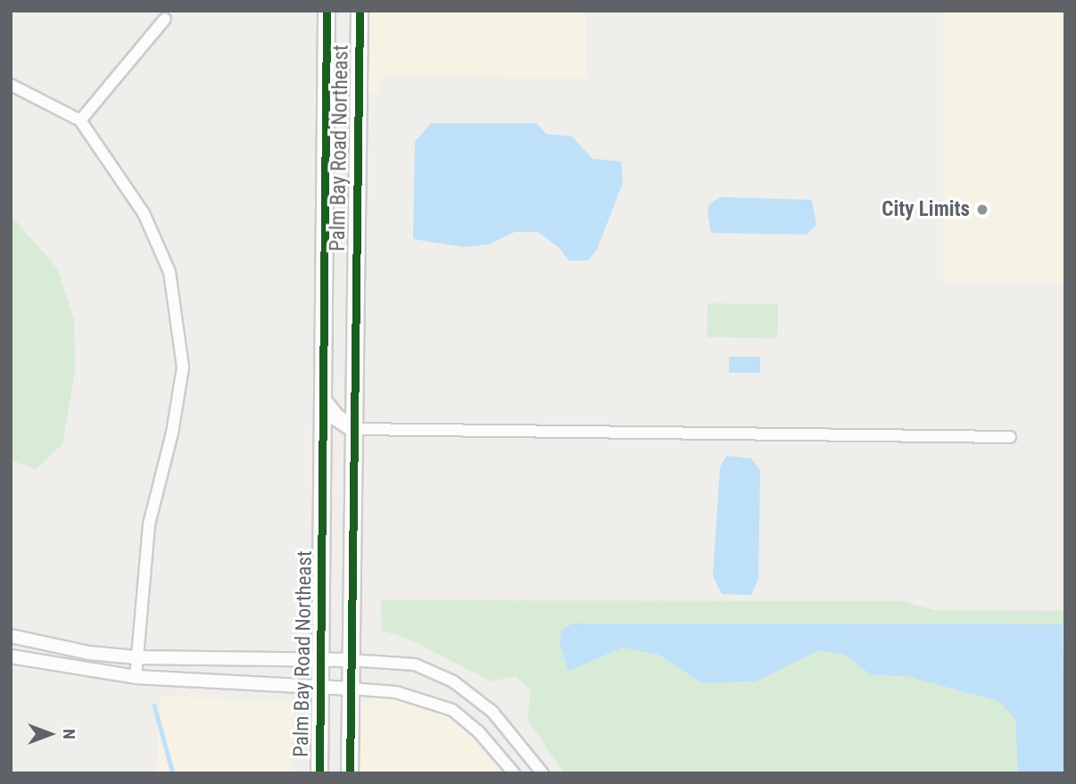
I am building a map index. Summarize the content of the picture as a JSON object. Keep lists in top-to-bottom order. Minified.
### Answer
{"streets":{"main road":["Palm Bay Road Northeast"]},"places":["City Limits"],"north":"right"}
